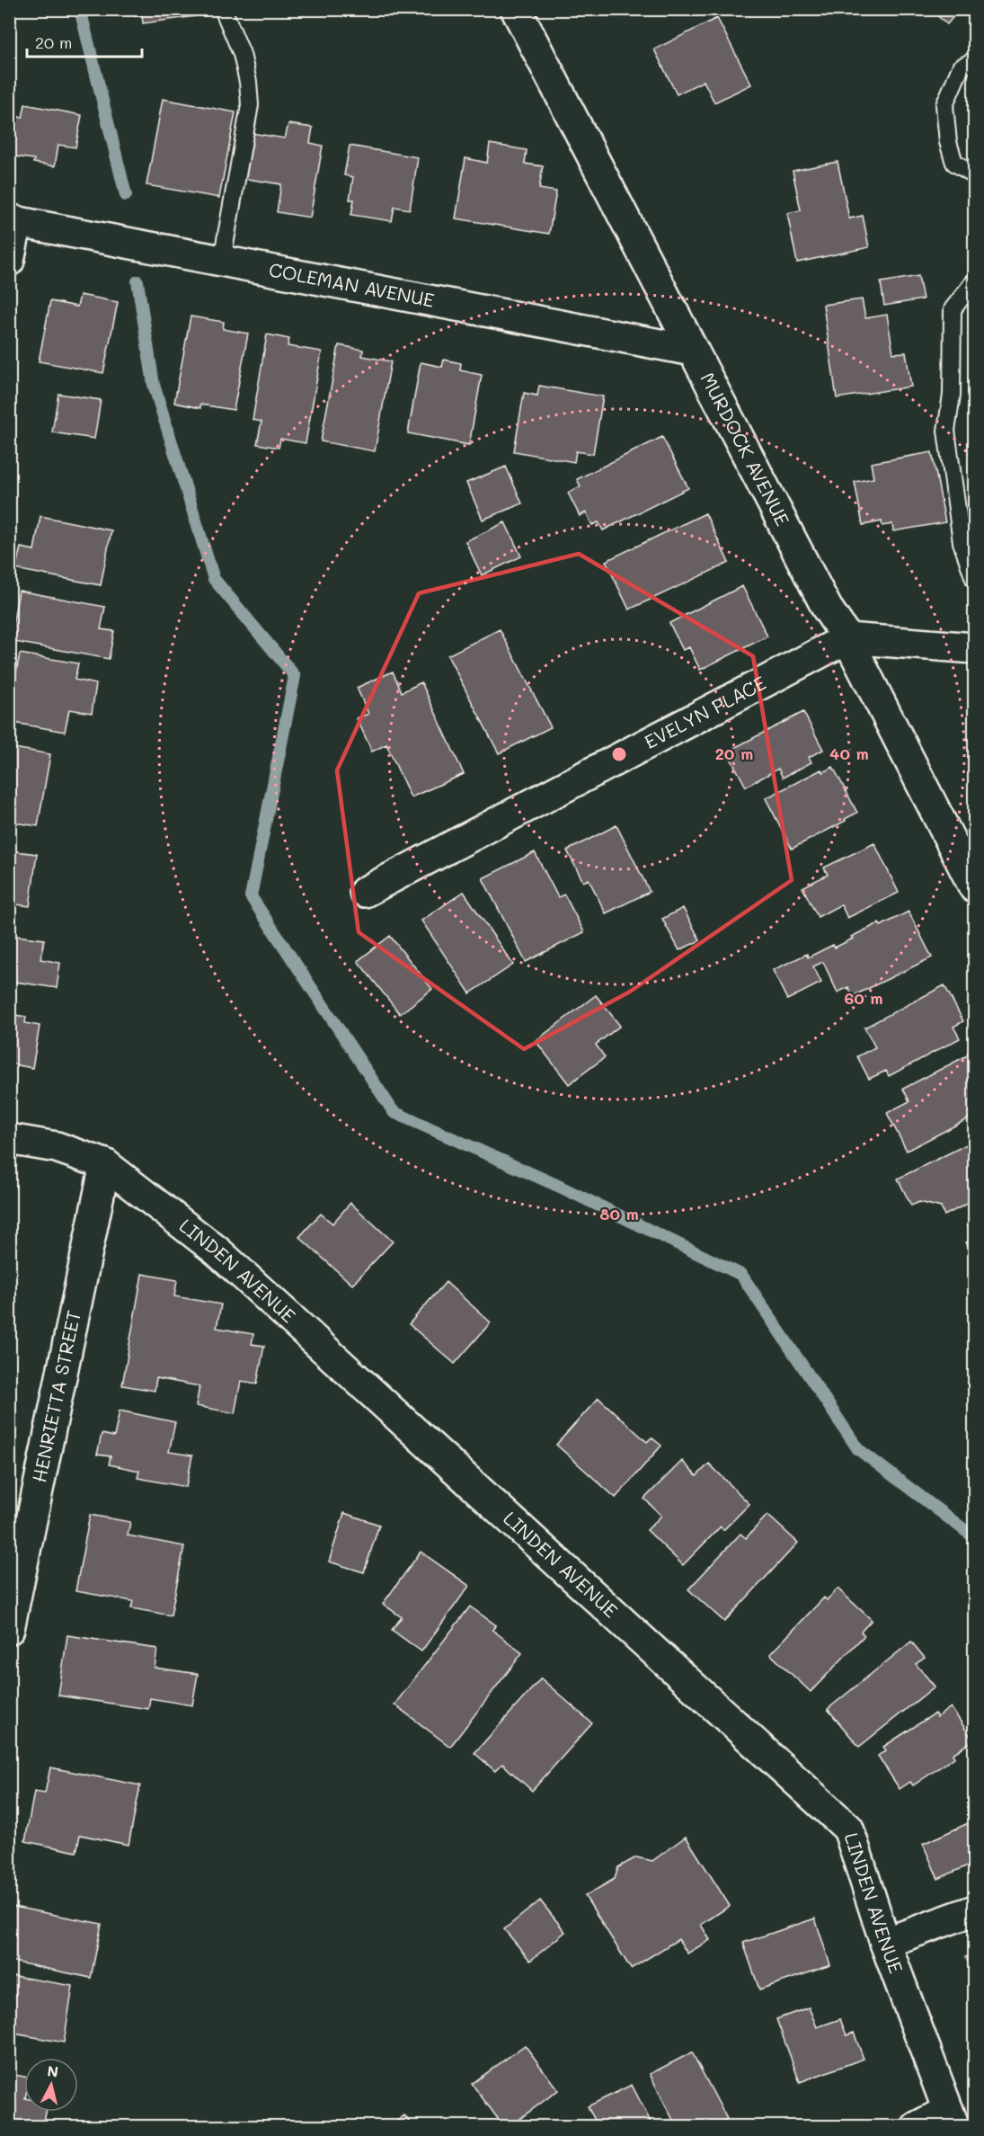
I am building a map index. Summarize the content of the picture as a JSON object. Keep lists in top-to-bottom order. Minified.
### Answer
{"streets":{"street":["COLEMAN AVENUE","MURDOCK AVENUE","EVELYN PLACE","LINDEN AVENUE","HENRIETTA STREET"]},"crossings":[["COLEMAN AVENUE","MURDOCK AVENUE"],["MURDOCK AVENUE","EVELYN PLACE"],["LINDEN AVENUE","HENRIETTA STREET"]],"scale_bar":"20 m","north":"top","rings":["20 m","40 m","60 m","80 m"]}
